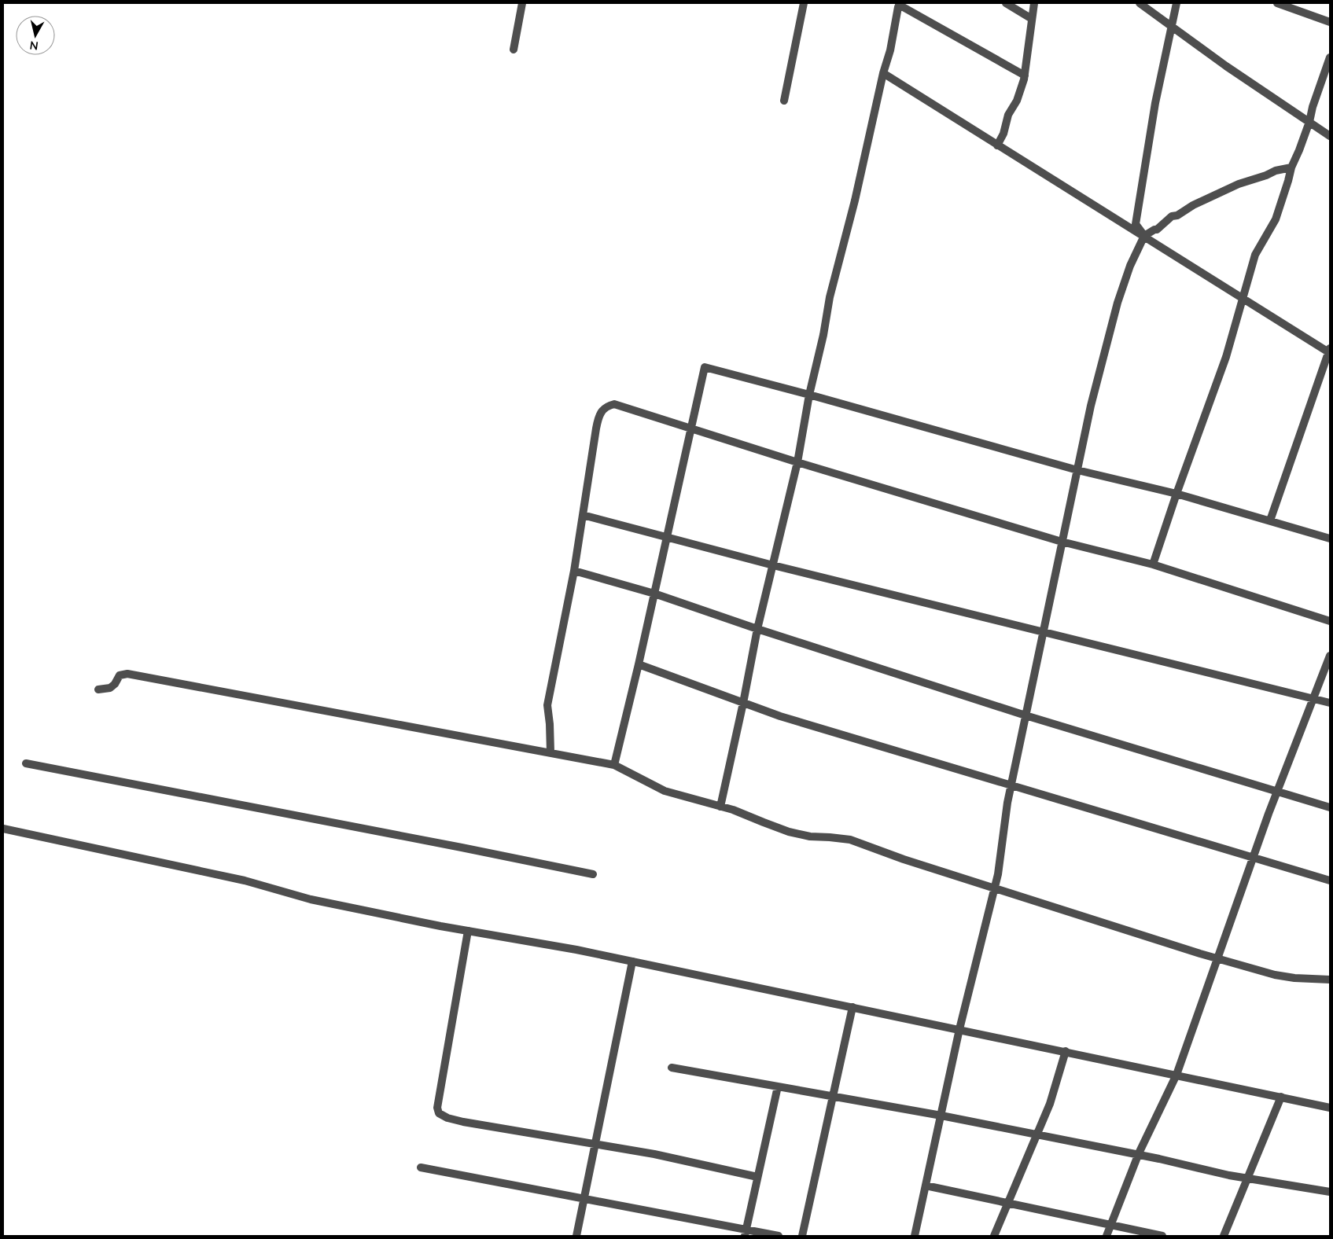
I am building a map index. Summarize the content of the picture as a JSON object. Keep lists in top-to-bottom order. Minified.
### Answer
{"north":"bottom"}
